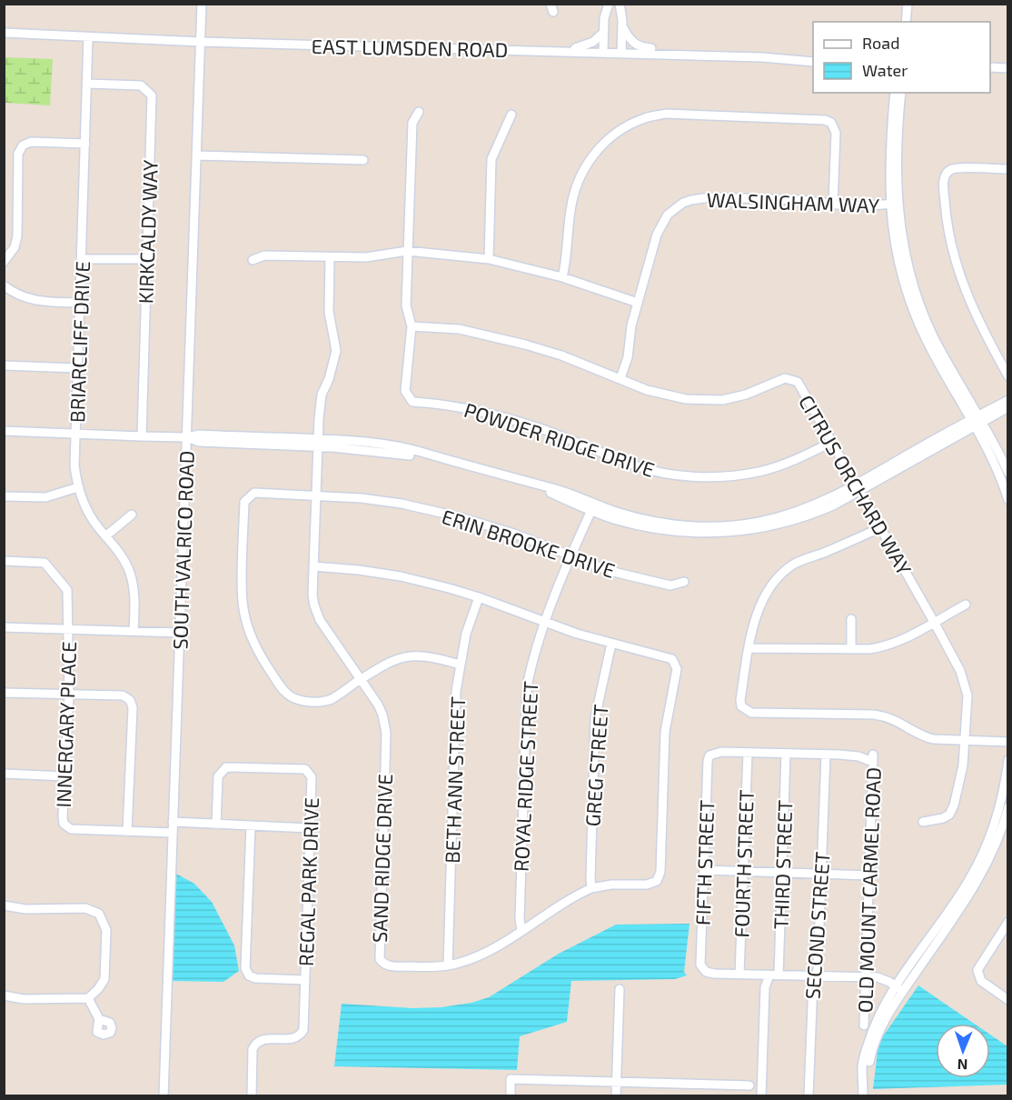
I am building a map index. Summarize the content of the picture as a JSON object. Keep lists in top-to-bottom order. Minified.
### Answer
{"streets":{"street":["EAST LUMSDEN ROAD","WALSINGHAM WAY","KIRKCALDY WAY","BRIARCLIFF DRIVE","POWDER RIDGE DRIVE","CITRUS ORCHARD WAY","ERIN BROOKE DRIVE","SOUTH VALRICO ROAD","INNERGARY PLACE","GREG STREET","ROYAL RIDGE STREET","BETH ANN STREET","SAND RIDGE DRIVE","FIFTH STREET","FOURTH STREET","THIRD STREET","REGAL PARK DRIVE","OLD MOUNT CARMEL ROAD","SECOND STREET"]},"crossings":[["EAST LUMSDEN ROAD","BRIARCLIFF DRIVE"],["EAST LUMSDEN ROAD","SOUTH VALRICO ROAD"],["WALSINGHAM WAY","CITRUS ORCHARD WAY"],["KIRKCALDY WAY","BRIARCLIFF DRIVE"],["POWDER RIDGE DRIVE","CITRUS ORCHARD WAY"],["ERIN BROOKE DRIVE","ROYAL RIDGE STREET"],["ERIN BROOKE DRIVE","BETH ANN STREET"],["ERIN BROOKE DRIVE","SAND RIDGE DRIVE"],["SOUTH VALRICO ROAD","INNERGARY PLACE"],["GREG STREET","SAND RIDGE DRIVE"],["ROYAL RIDGE STREET","SAND RIDGE DRIVE"],["BETH ANN STREET","SAND RIDGE DRIVE"],["FIFTH STREET","FOURTH STREET"],["OLD MOUNT CARMEL ROAD","SECOND STREET"]],"legend":["Road","Water"],"north":"bottom"}
